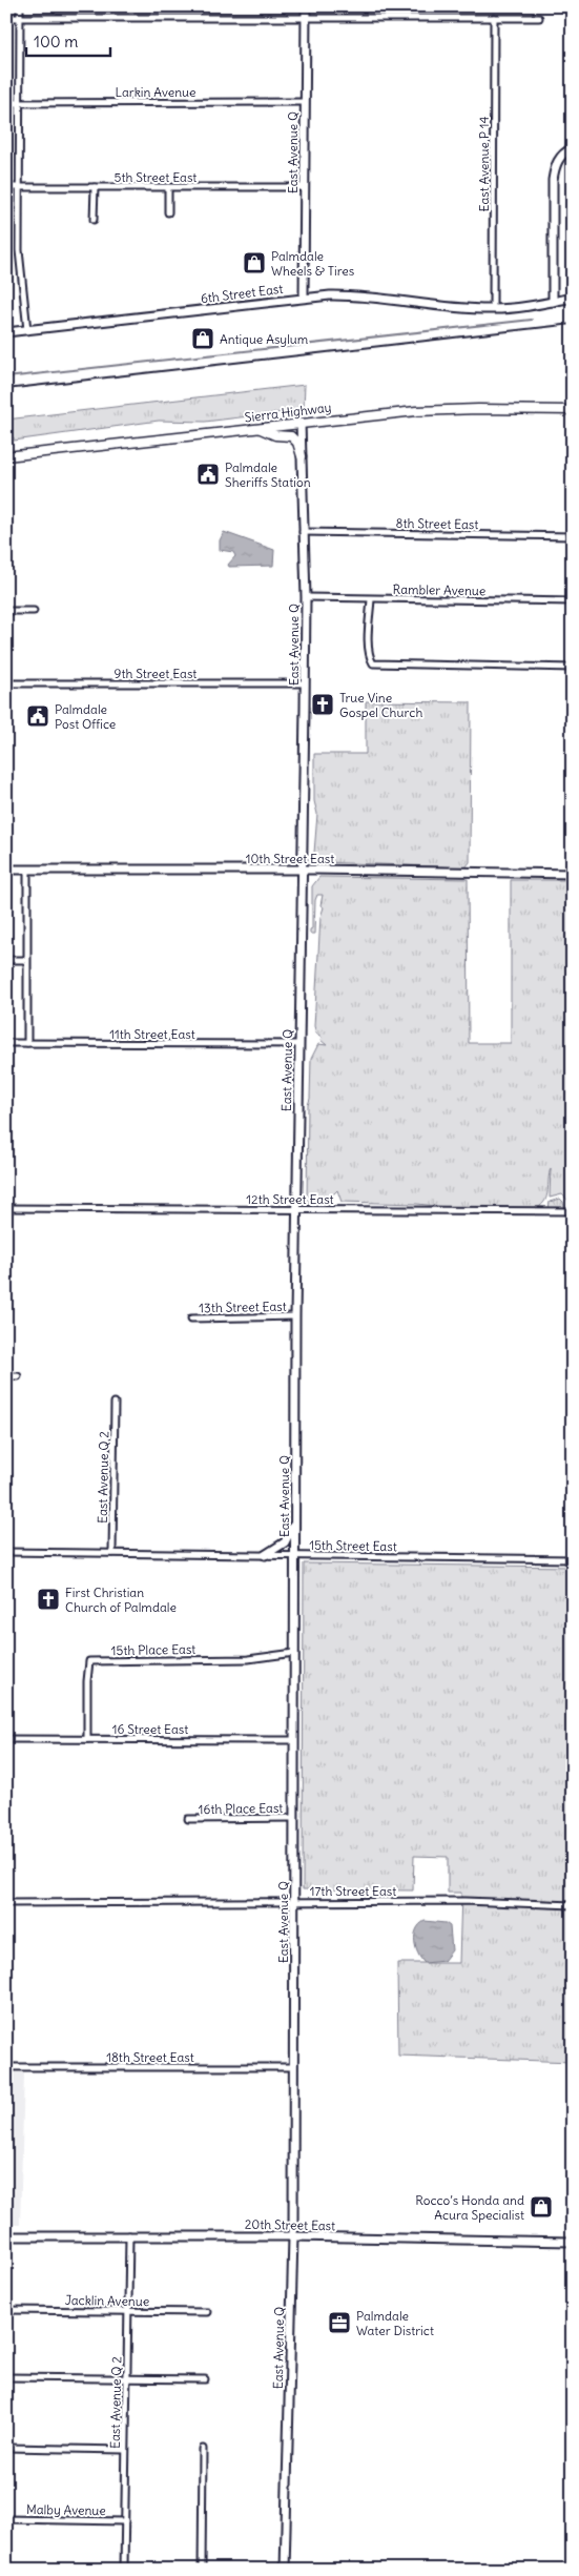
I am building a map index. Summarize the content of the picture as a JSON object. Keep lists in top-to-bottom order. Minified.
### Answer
{"streets":{"main road":["East Avenue Q","6th Street East","Sierra Highway","10th Street East","20th Street East"],"street":["Larkin Avenue","East Avenue P 14","5th Street East","8th Street East","Rambler Avenue","9th Street East","11th Street East","12th Street East","13th Street East","East Avenue Q 2","15th Street East","15th Place East","16 Street East","16th Place East","17th Street East","18th Street East","Jacklin Avenue","Malby Avenue"]},"crossings":[["Larkin Avenue","East Avenue Q"],["East Avenue Q","5th Street East"],["East Avenue Q","6th Street East"],["East Avenue Q","Sierra Highway"],["East Avenue Q","8th Street East"],["East Avenue Q","Rambler Avenue"],["East Avenue Q","9th Street East"],["East Avenue Q","10th Street East"],["East Avenue Q","11th Street East"],["East Avenue Q","12th Street East"],["East Avenue Q","13th Street East"],["East Avenue Q","15th Street East"],["East Avenue Q","15th Place East"],["East Avenue Q","16 Street East"],["East Avenue Q","16th Place East"],["East Avenue Q","17th Street East"],["East Avenue Q","18th Street East"],["East Avenue Q","20th Street East"],["East Avenue P 14","6th Street East"],["East Avenue Q 2","15th Street East"],["East Avenue Q 2","20th Street East"],["East Avenue Q 2","Jacklin Avenue"],["East Avenue Q 2","Malby Avenue"],["15th Place East","16 Street East"]],"places":{"shop":["Palmdale Wheels & Tires","Antique Asylum","Rocco’s Honda and Acura Specialist"],"public building":["Palmdale Sheriffs Station","Palmdale Post Office"],"church":["True Vine Gospel Church","First Christian Church of Palmdale"],"office":["Palmdale Water District"]},"scale_bar":"100 m"}
